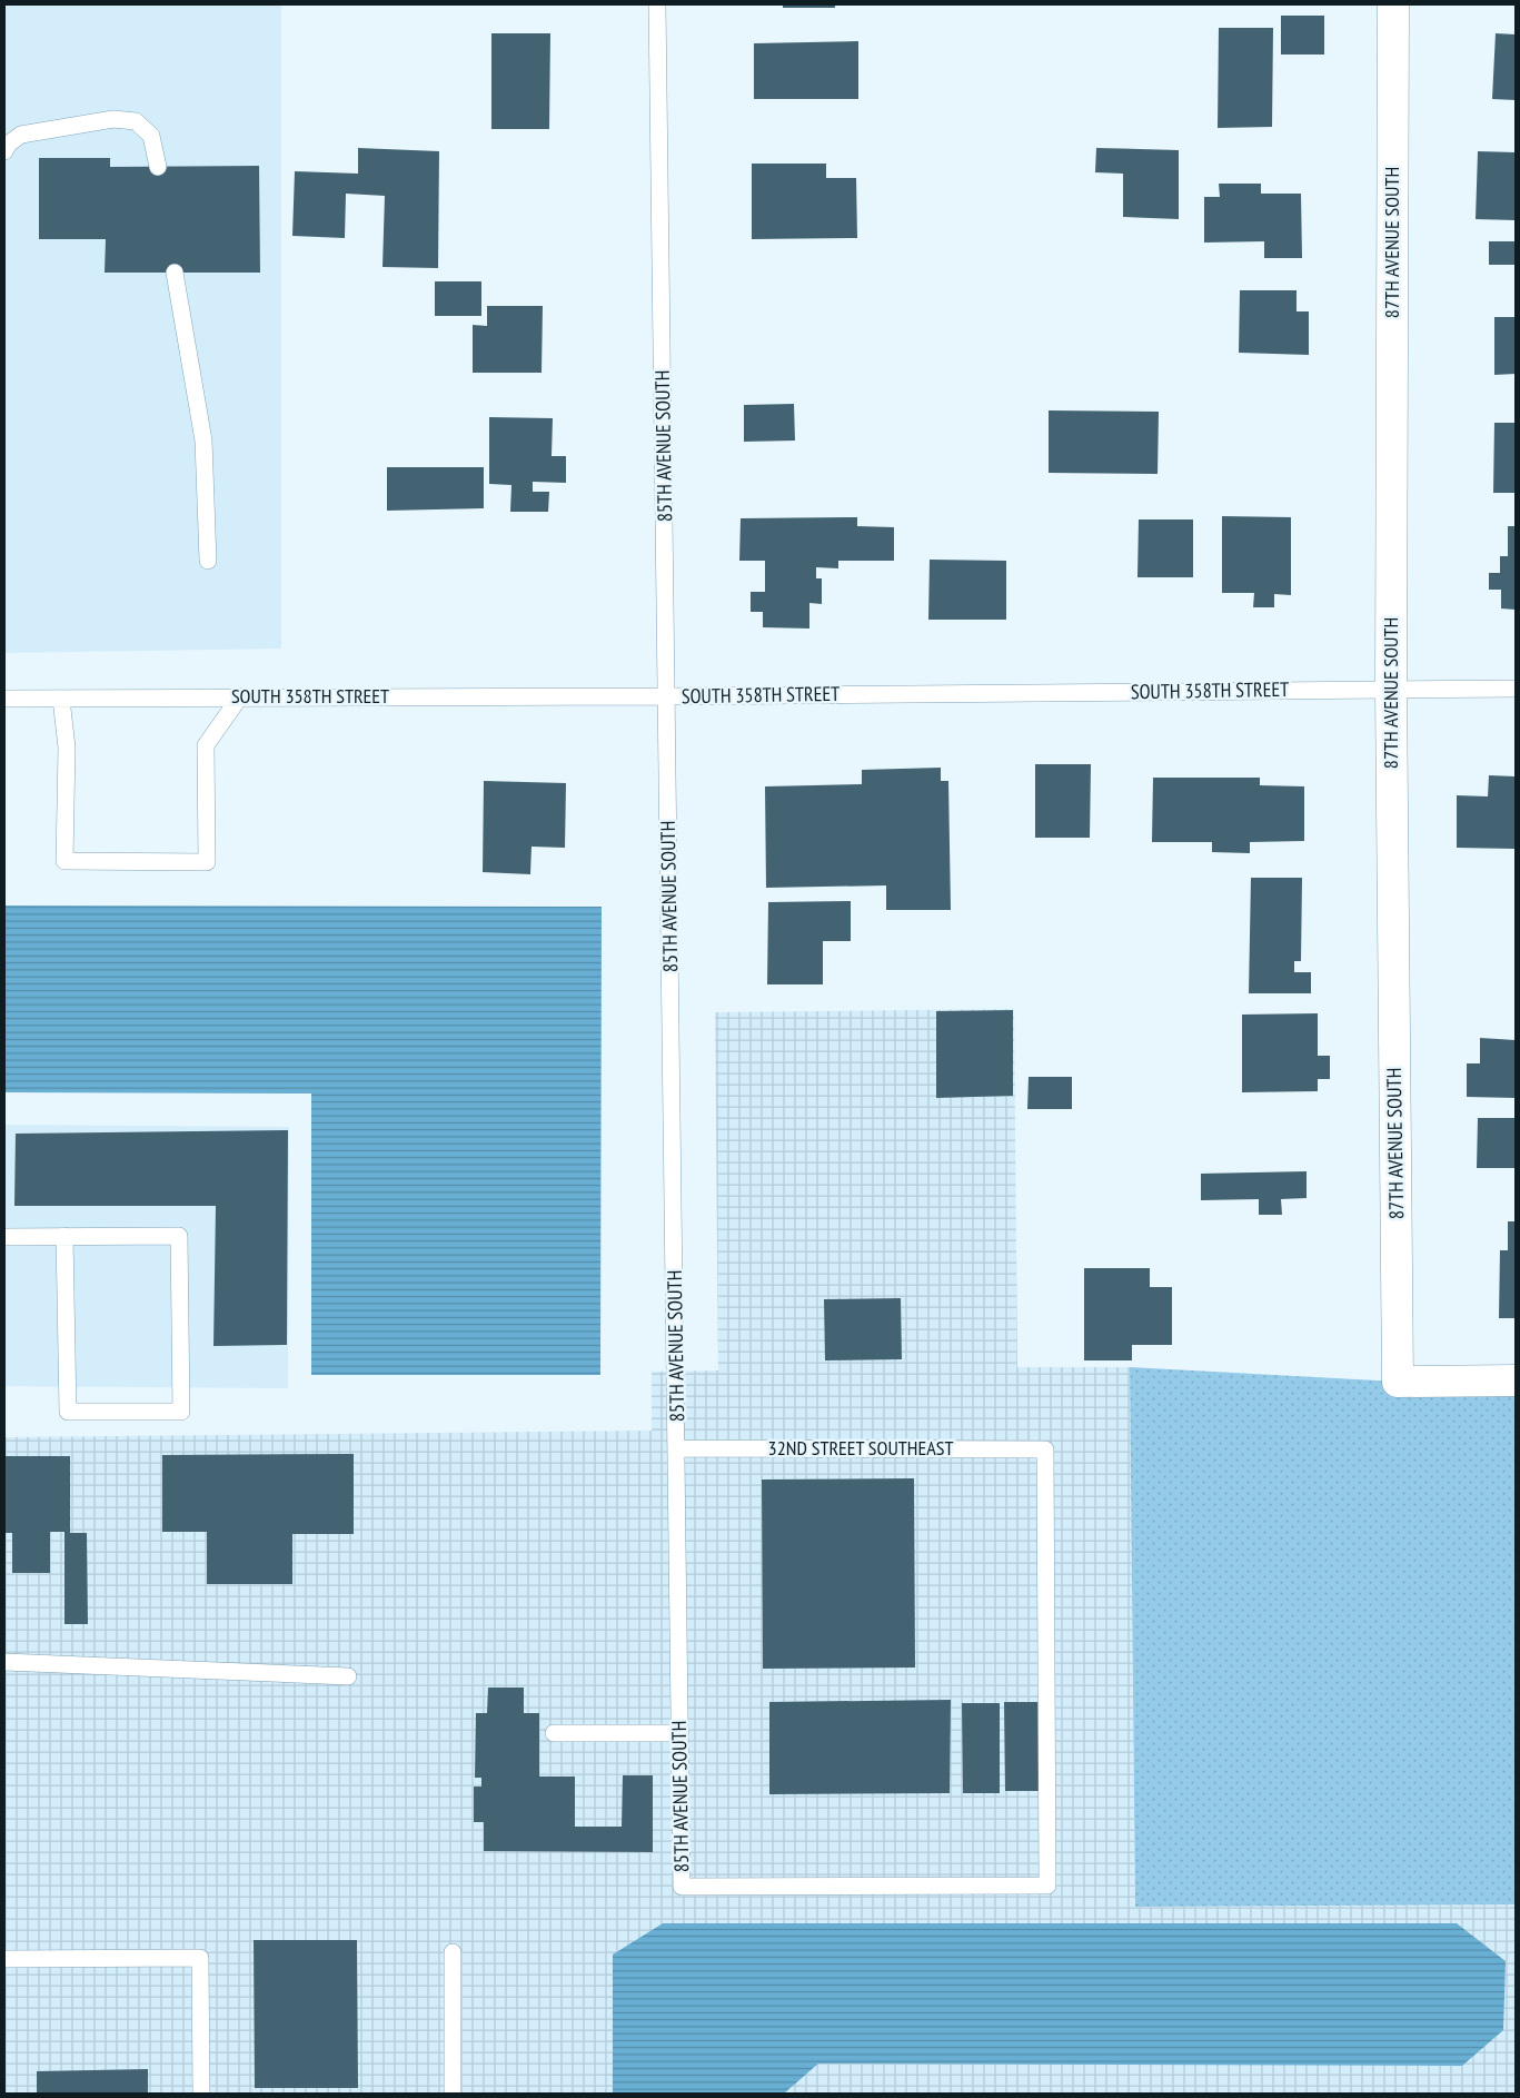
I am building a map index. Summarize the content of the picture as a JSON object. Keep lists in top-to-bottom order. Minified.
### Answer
{"streets":{"street":["87TH AVENUE SOUTH"],"lane":["85TH AVENUE SOUTH","SOUTH 358TH STREET","32ND STREET SOUTHEAST"]},"crossings":[["87TH AVENUE SOUTH","SOUTH 358TH STREET"],["85TH AVENUE SOUTH","SOUTH 358TH STREET"],["85TH AVENUE SOUTH","32ND STREET SOUTHEAST"]]}
